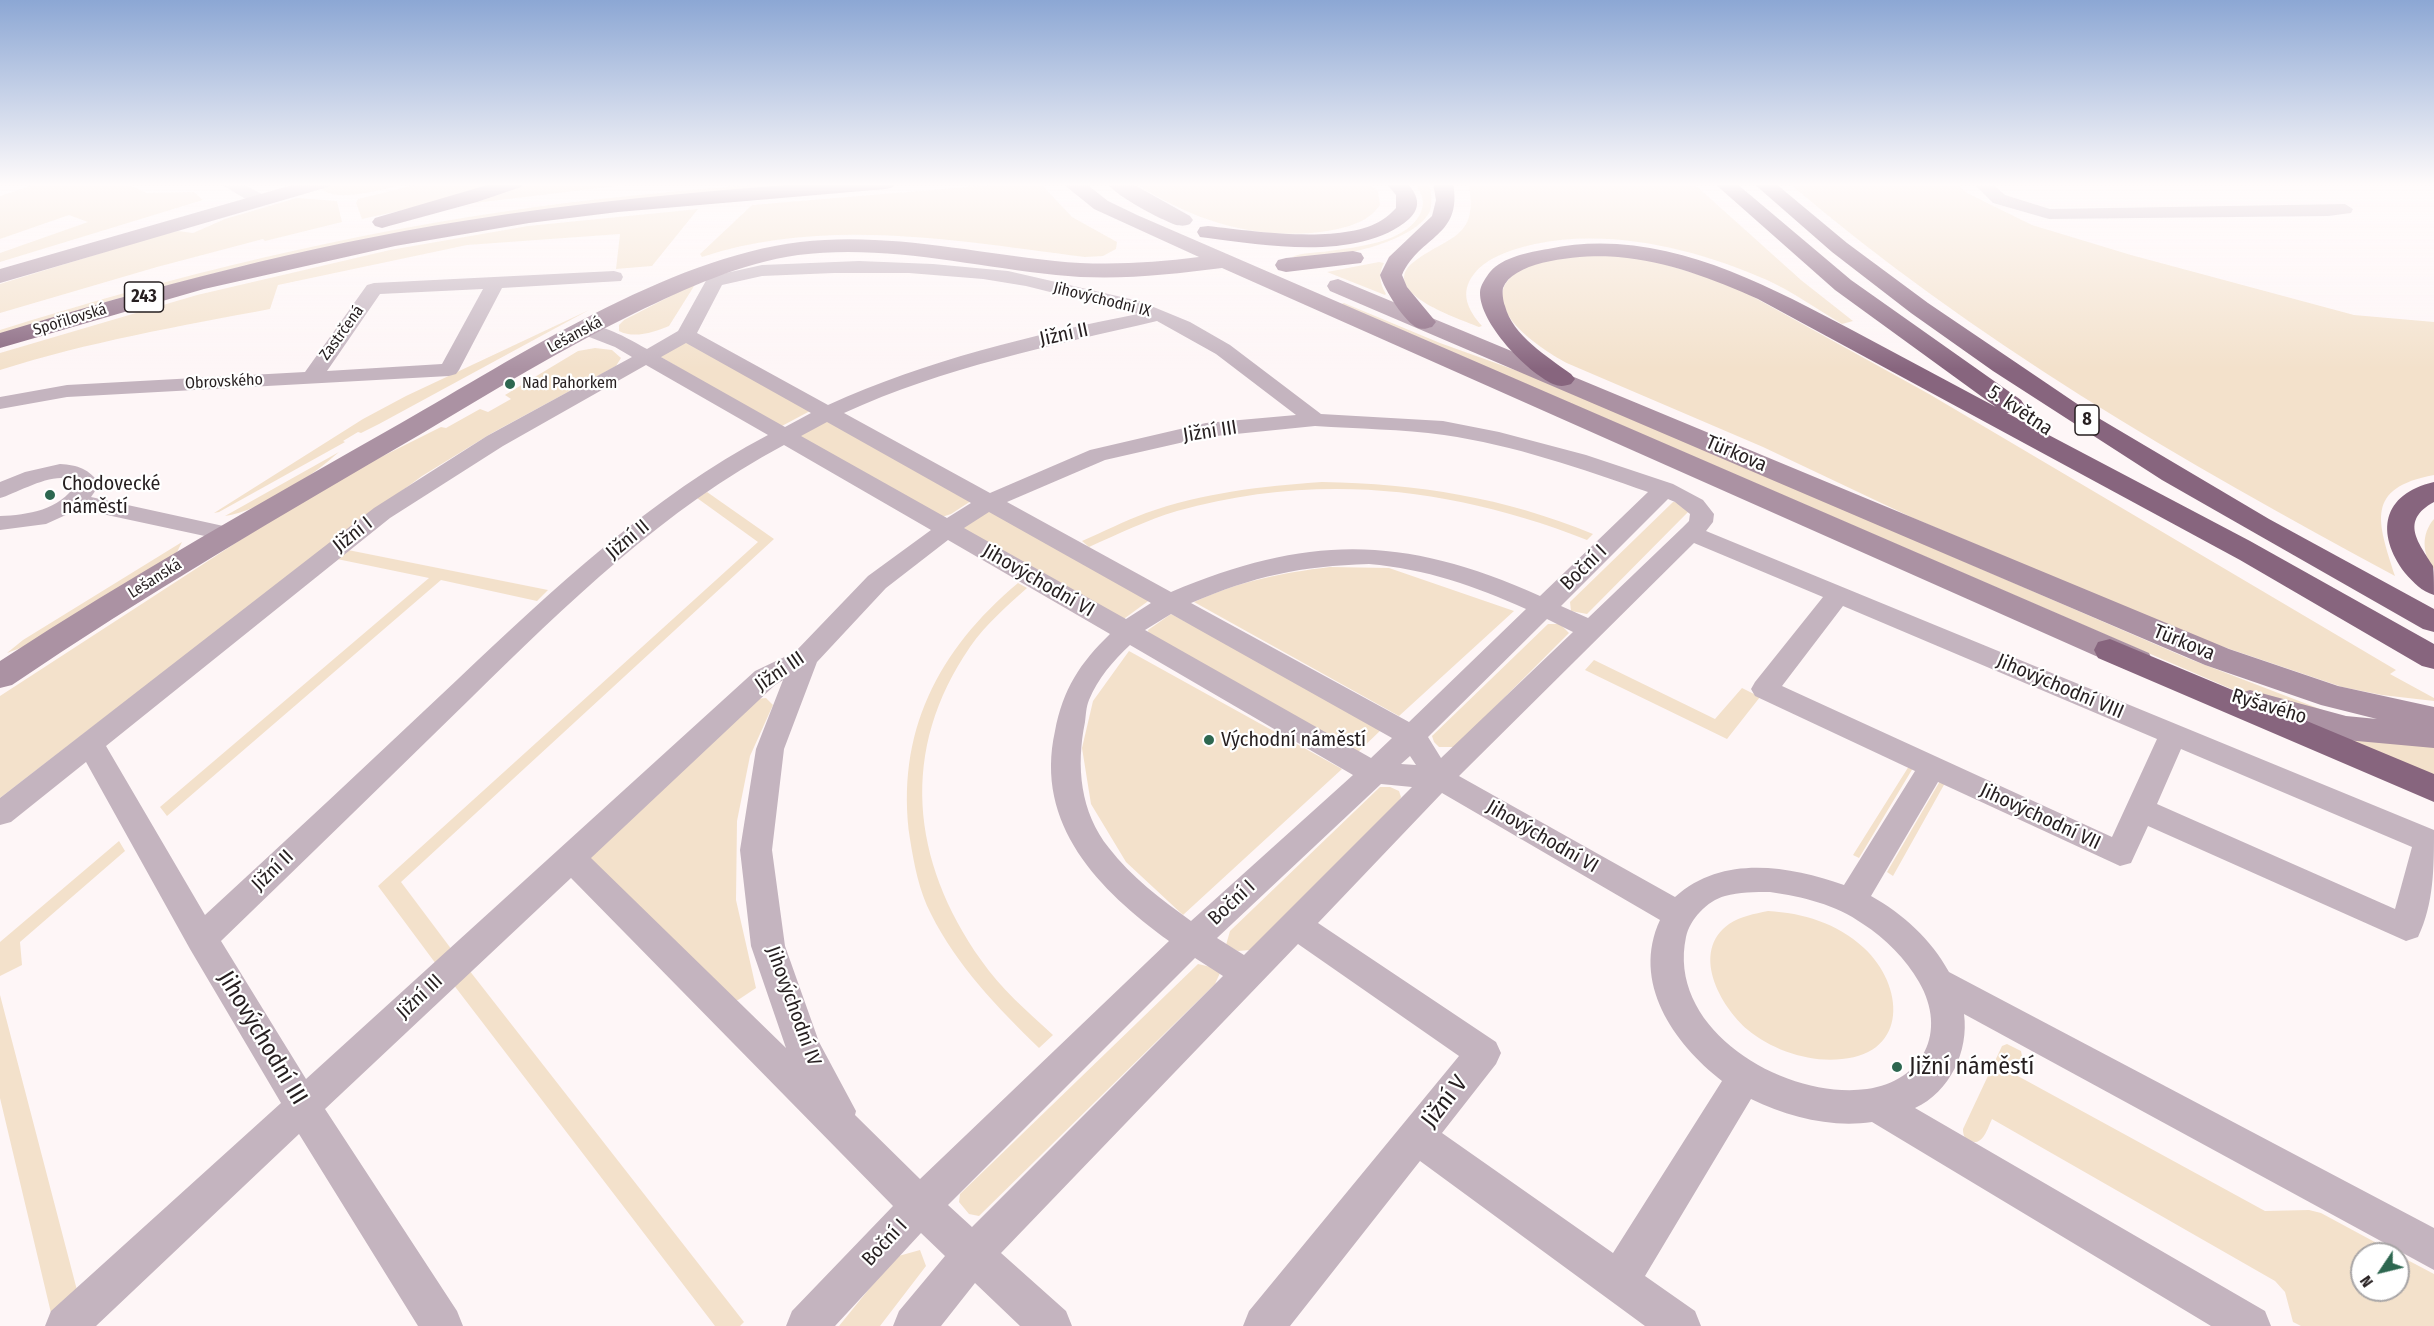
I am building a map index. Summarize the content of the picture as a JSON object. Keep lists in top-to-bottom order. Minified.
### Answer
{"streets":{"highway":["243","Spořilovská","5. května","8"],"main road":["Lešanská","Türkova","Ryšavého"],"street":["Jihovýchodní IX","Zastrčená","Jižní II","Obrovského","Jižní III","Jižní I","Boční I","Jihovýchodní VI","Jihovýchodní VIII","Jihovýchodní VII","Jihovýchodní IV","Jihovýchodní III","Jižní V"]},"crossings":[["Jihovýchodní IX","Jižní II"],["Jihovýchodní IX","Jižní III"],["Jihovýchodní IX","Jižní I"],["Jihovýchodní IX","Jihovýchodní VI"],["Zastrčená","Obrovského"],["Lešanská","Türkova"],["Lešanská","Jihovýchodní VI"],["Jižní II","Jihovýchodní VI"],["Jižní II","Jihovýchodní III"],["Jižní III","Boční I"],["Jižní III","Jihovýchodní VI"],["Jižní III","Jihovýchodní VIII"],["Jižní III","Jihovýchodní IV"],["Jižní III","Jihovýchodní III"],["Türkova","Ryšavého"],["Jižní I","Jihovýchodní VI"],["Jižní I","Jihovýchodní III"],["Boční I","Jihovýchodní VI"],["Boční I","Jihovýchodní IV"],["Jihovýchodní VIII","Jihovýchodní VII"]],"places":["Nad Pahorkem","Chodovecké náměstí","Východní náměstí","Jižní náměstí"],"north":"bottom left"}
